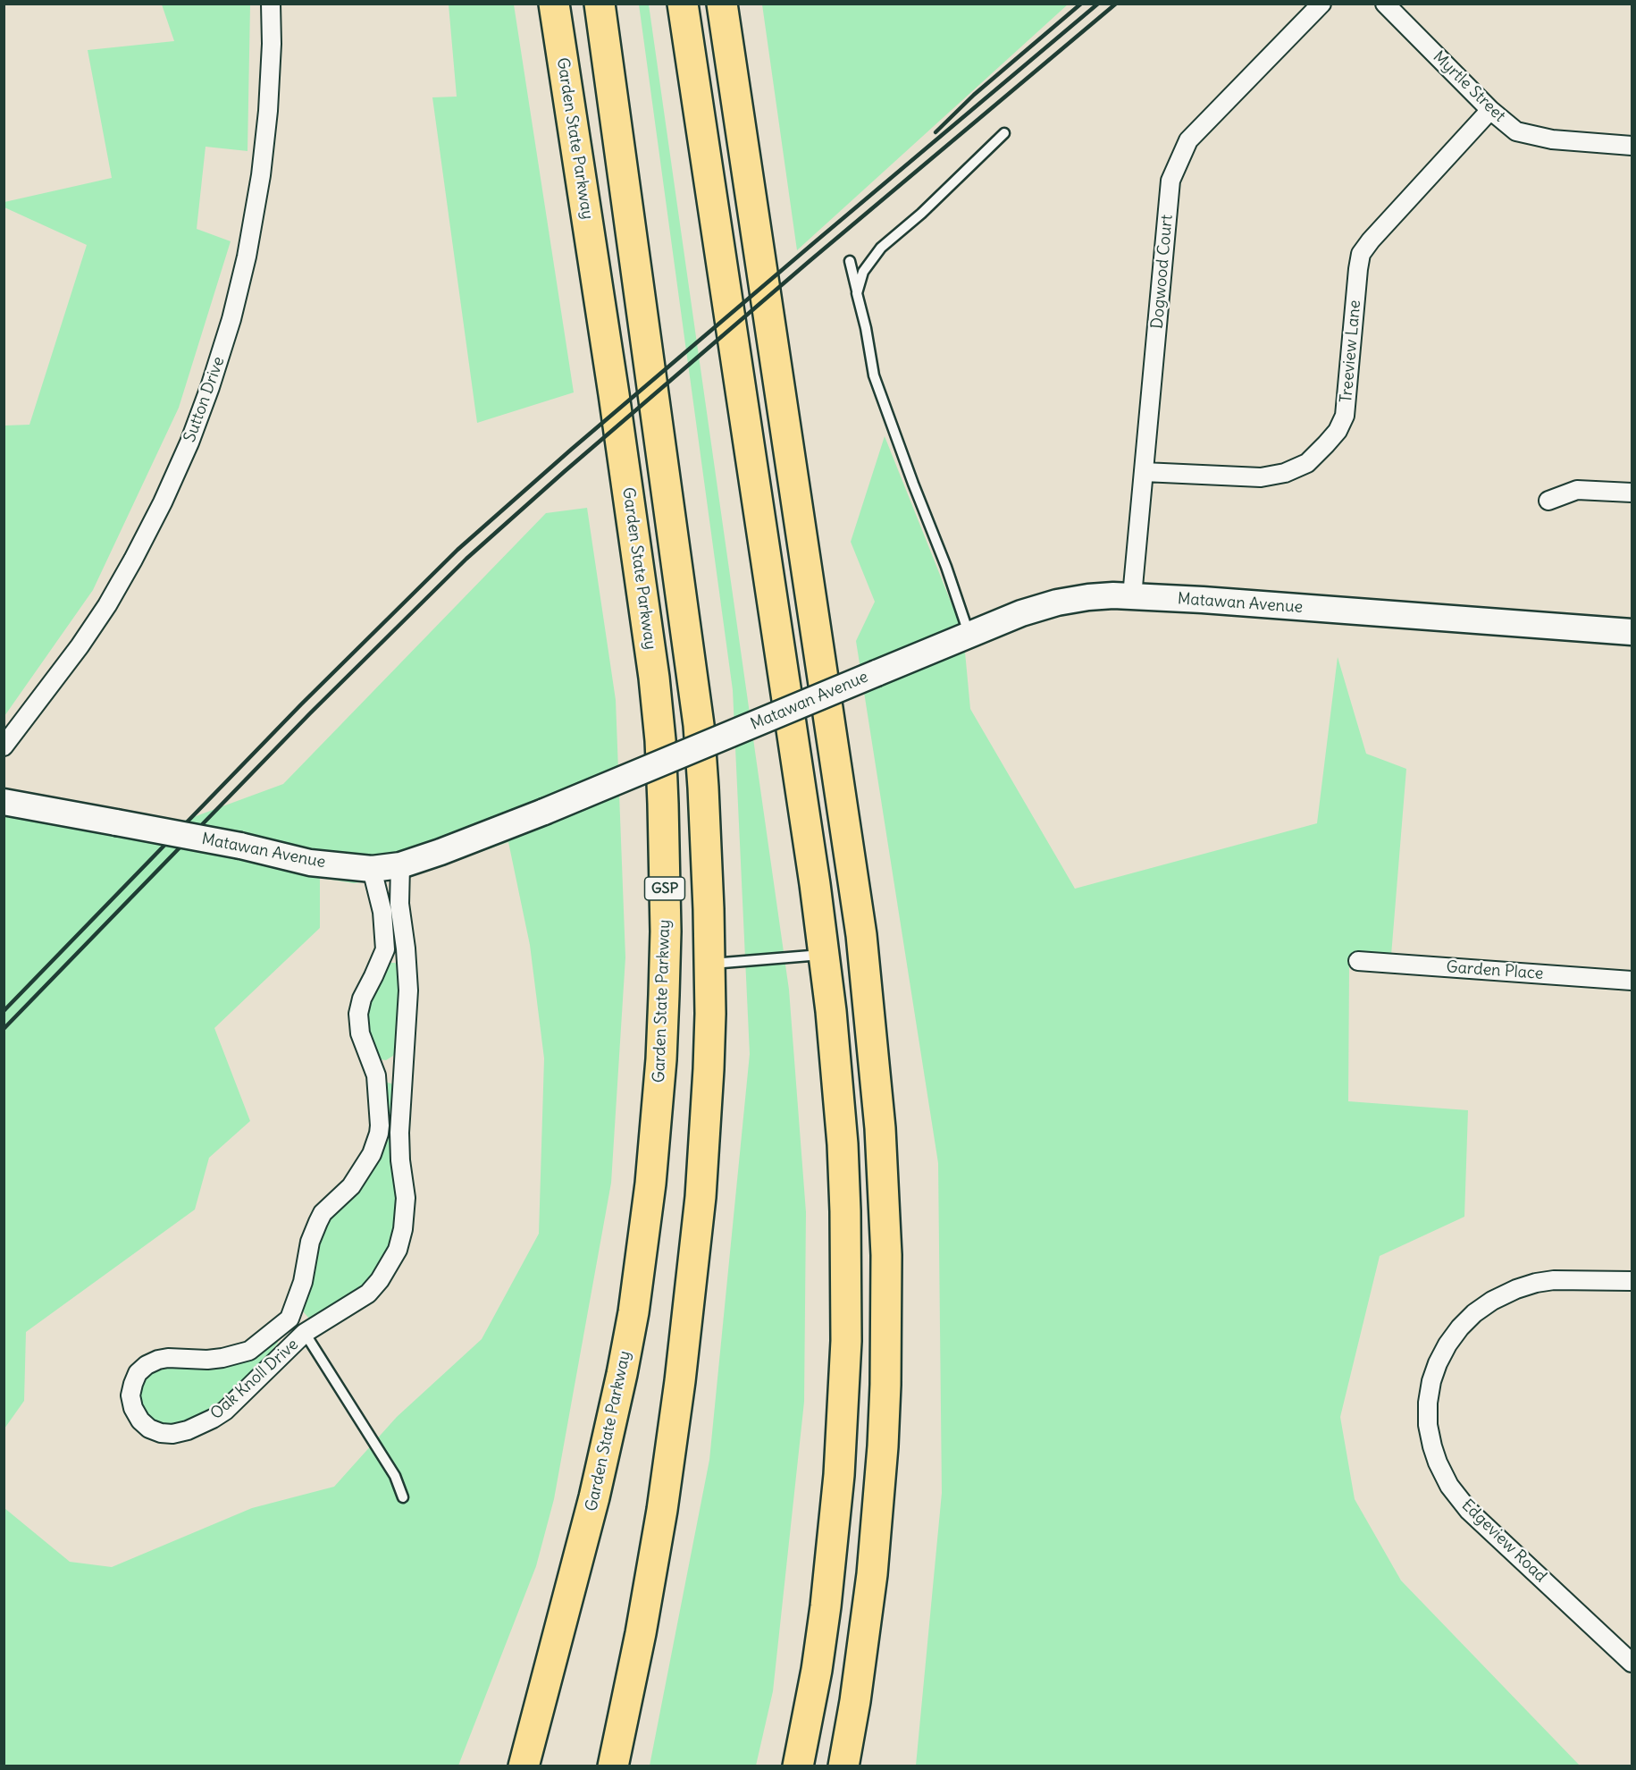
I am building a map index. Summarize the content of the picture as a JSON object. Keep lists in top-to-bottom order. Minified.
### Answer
{"streets":{"highway":["Garden State Parkway","GSP"],"street":["Myrtle Street","Dogwood Court","Treeview Lane","Sutton Drive","Matawan Avenue","Garden Place","Oak Knoll Drive","Edgeview Road"]},"crossings":[["Myrtle Street","Treeview Lane"],["Dogwood Court","Treeview Lane"],["Dogwood Court","Matawan Avenue"],["Matawan Avenue","Oak Knoll Drive"]]}
